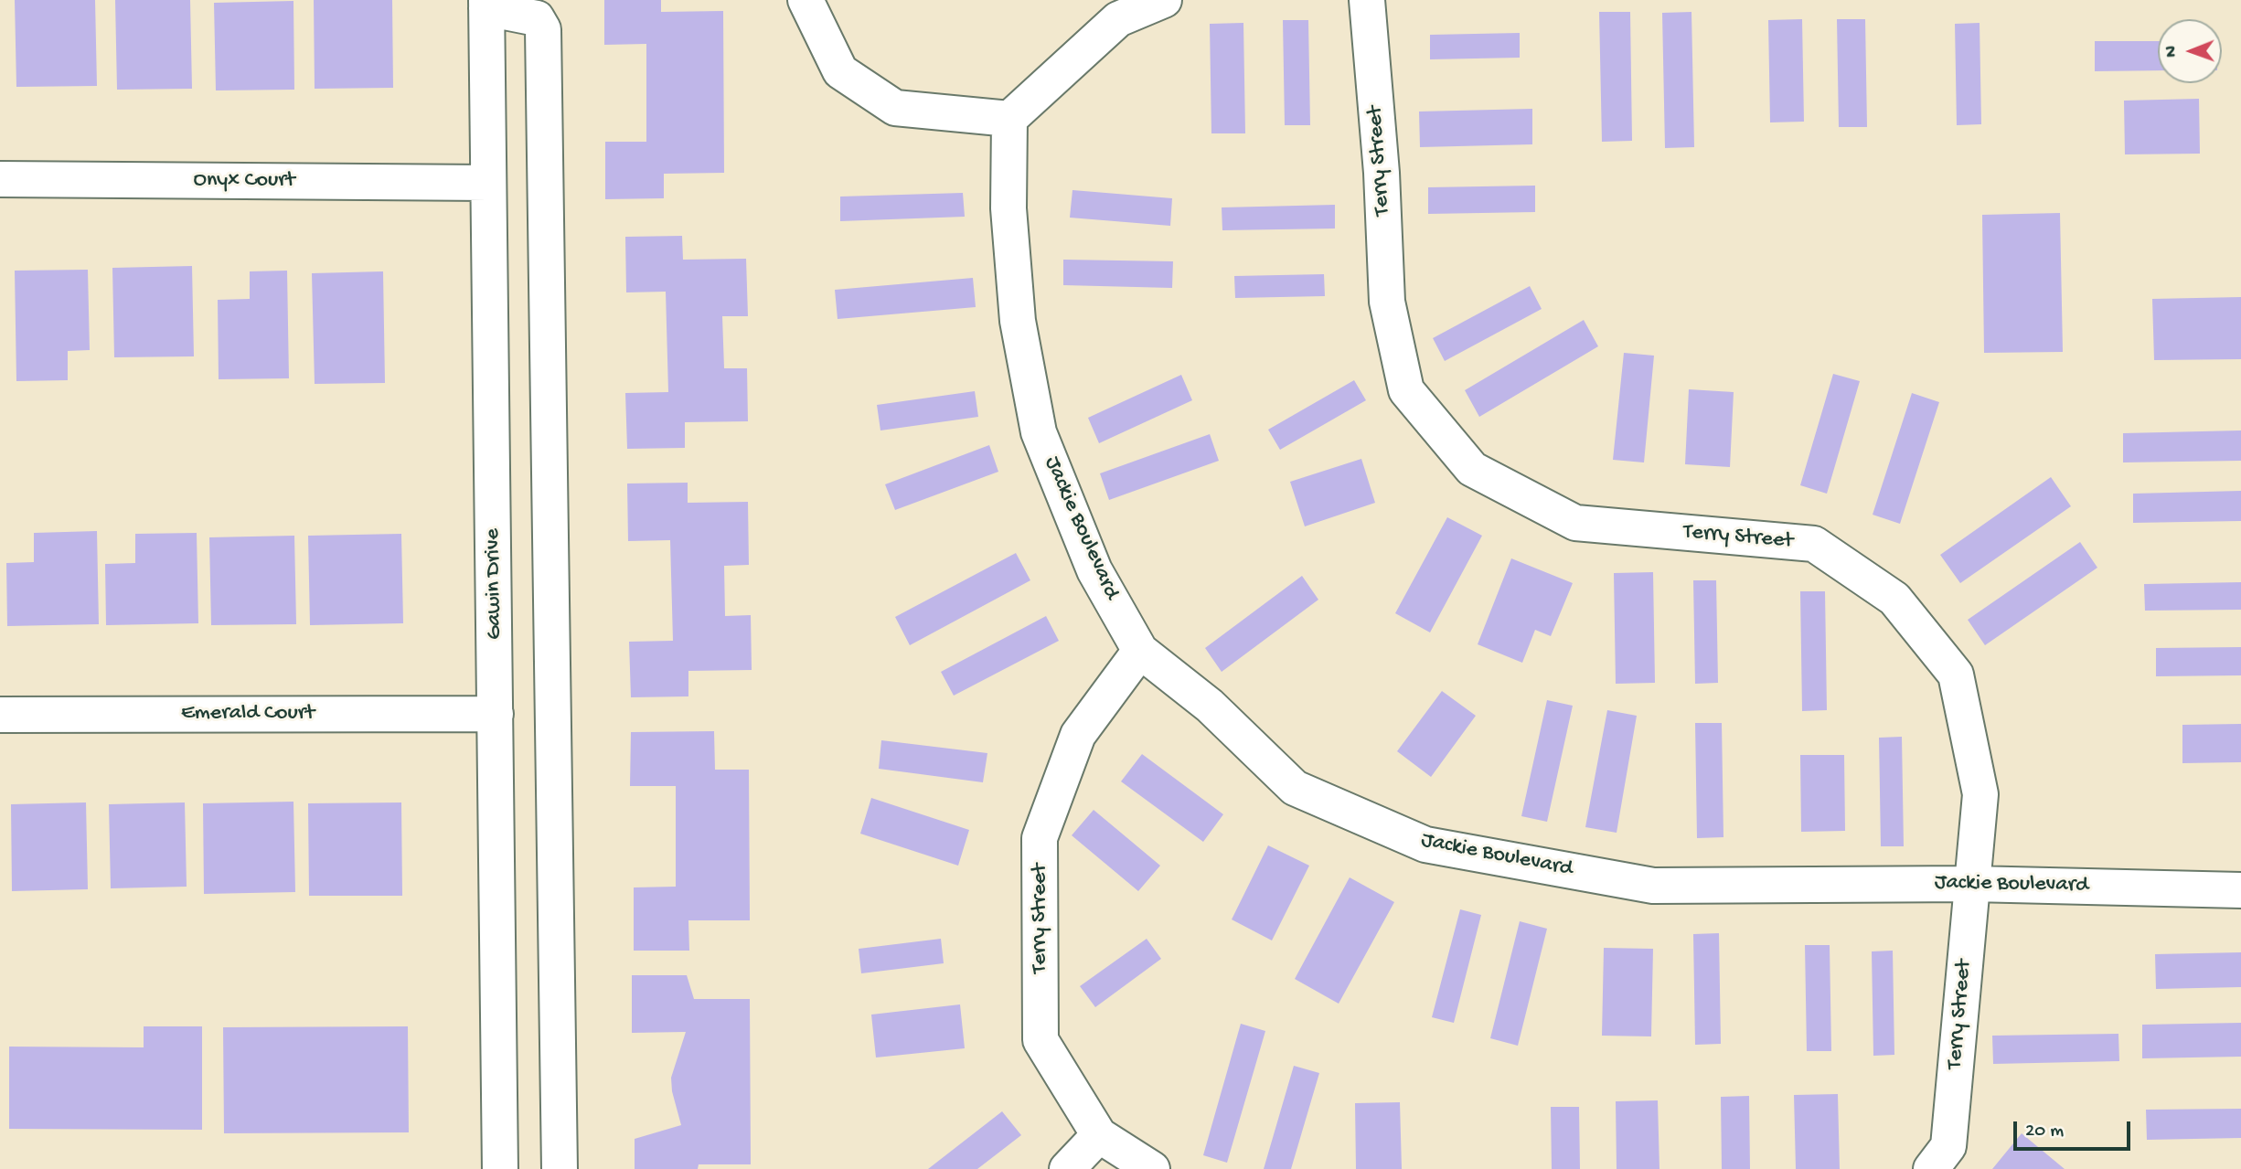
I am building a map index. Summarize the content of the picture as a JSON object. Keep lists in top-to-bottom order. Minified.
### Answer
{"streets":{"street":["Terry Street","Onyx Court","Jackie Boulevard","Gawin Drive","Emerald Court"]},"crossings":[["Terry Street","Jackie Boulevard"],["Onyx Court","Gawin Drive"],["Gawin Drive","Emerald Court"]],"scale_bar":"20 m","north":"left"}
